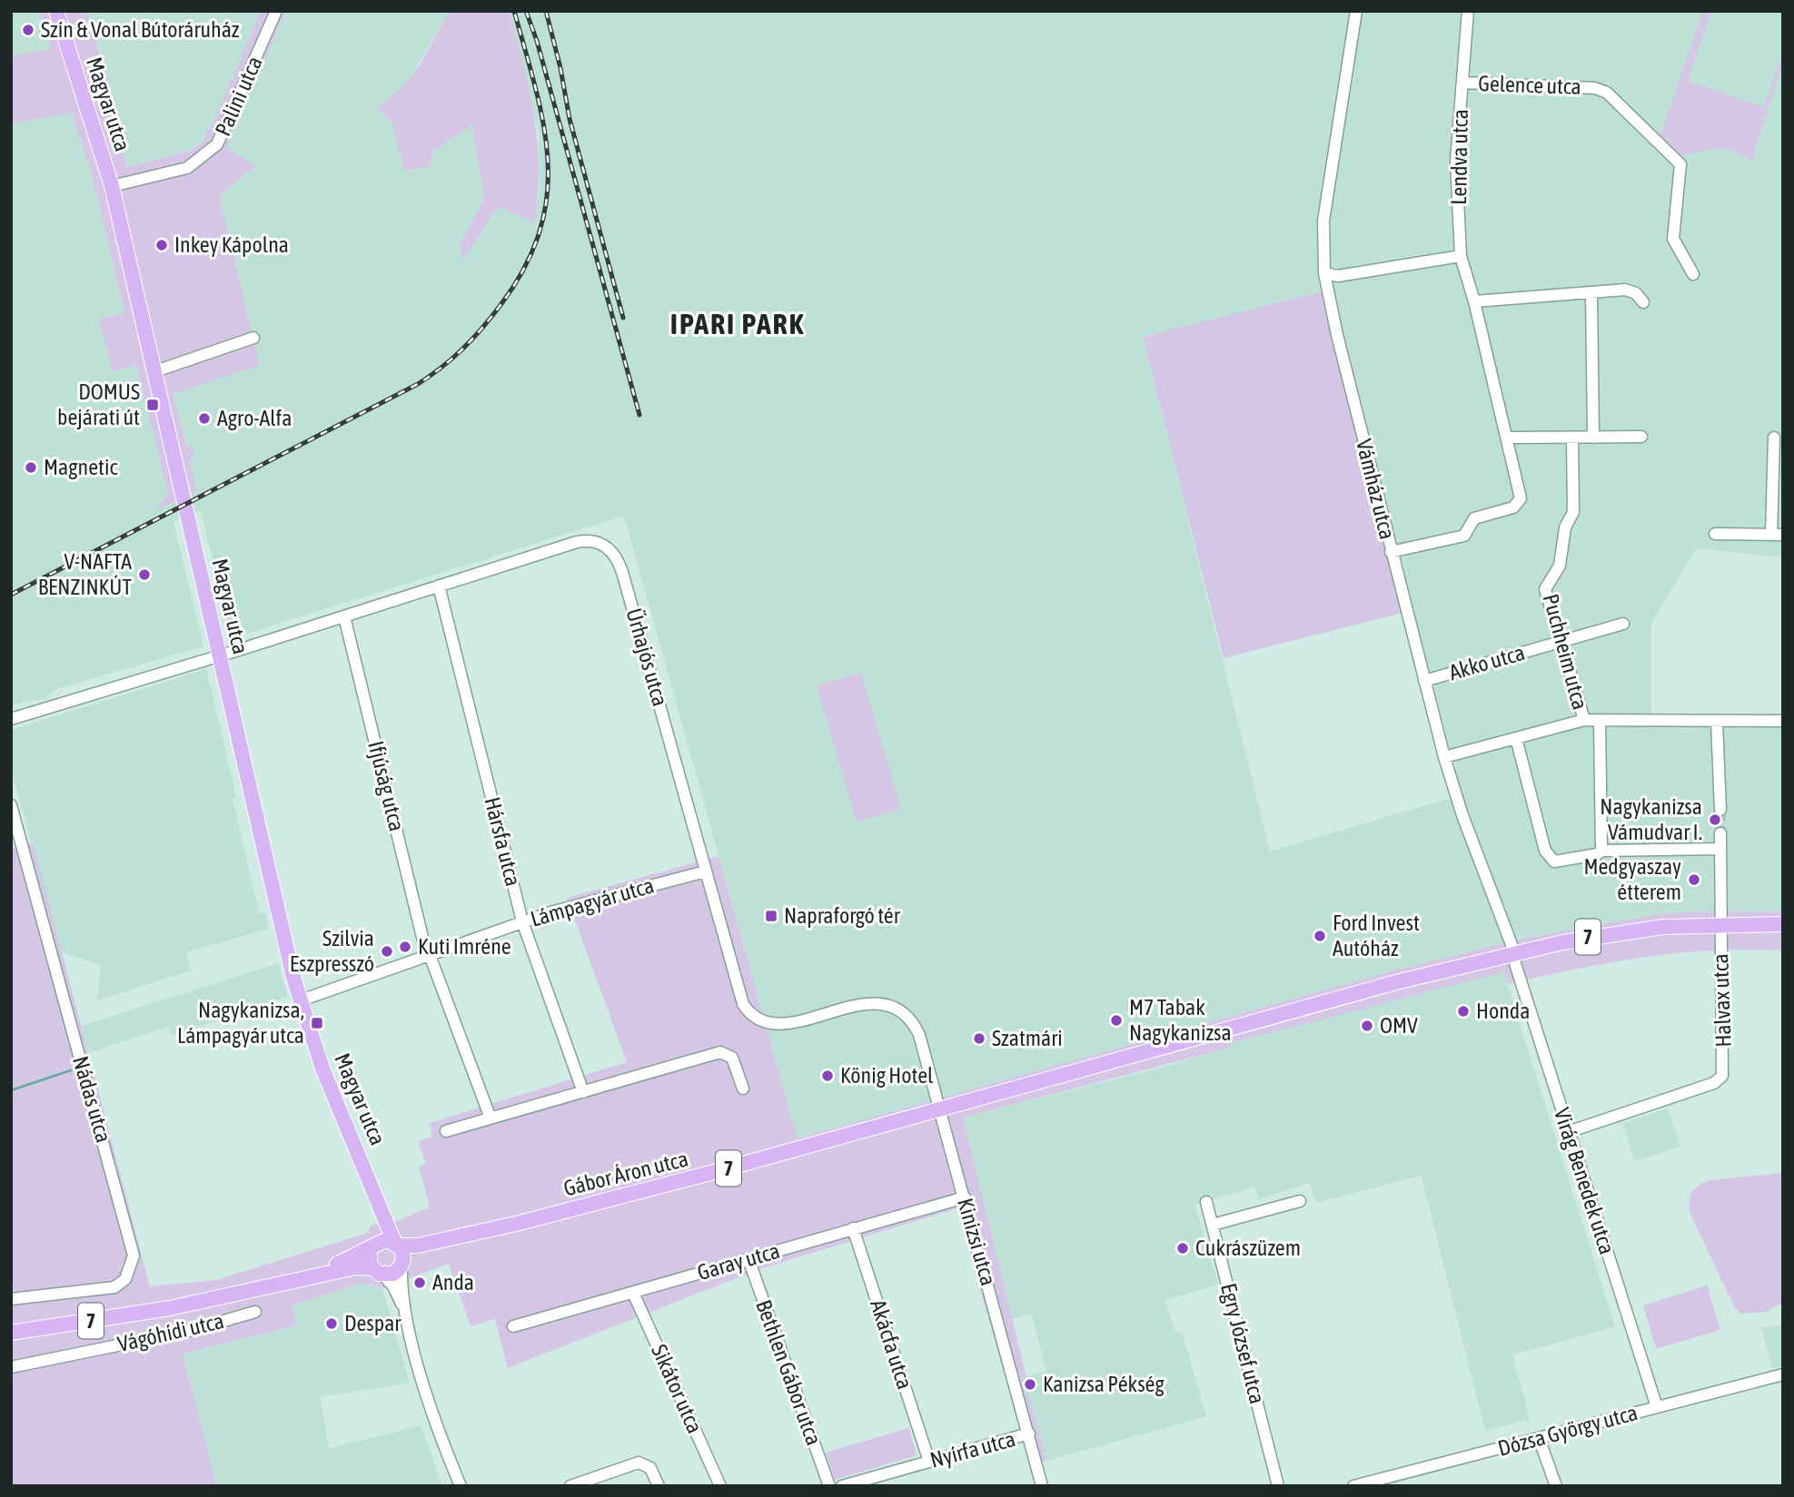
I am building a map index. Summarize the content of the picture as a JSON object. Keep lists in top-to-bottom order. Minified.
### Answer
{"streets":{"main road":["Magyar utca","7","Gábor Áron utca"],"street":["Gelence utca","Palini utca","Lendva utca","Vámház utca","Puchheim utca","Űrhajós utca","Akko utca","Ifjúság utca","Hársfa utca","Lámpagyár utca","Halvax utca","Nádas utca","Virág Benedek utca","Kinizsi utca","Garay utca","Vágóhídi utca","Egry József utca","Akácfa utca","Bethlen Gábor utca","Sikátor utca","Dózsa György utca","Nyírfa utca"]},"crossings":[["Gelence utca","Lendva utca"],["Palini utca","Magyar utca"],["Magyar utca","Űrhajós utca"],["Magyar utca","Lámpagyár utca"],["Magyar utca","7"],["Magyar utca","Gábor Áron utca"],["Lendva utca","Vámház utca"],["Vámház utca","Akko utca"],["Vámház utca","Gábor Áron utca"],["Vámház utca","Virág Benedek utca"],["Puchheim utca","Akko utca"],["Űrhajós utca","Ifjúság utca"],["Űrhajós utca","Hársfa utca"],["Űrhajós utca","Lámpagyár utca"],["Űrhajós utca","Kinizsi utca"],["Ifjúság utca","Lámpagyár utca"],["Hársfa utca","Lámpagyár utca"],["7","Gábor Áron utca"],["Halvax utca","Gábor Áron utca"],["Halvax utca","Virág Benedek utca"],["Gábor Áron utca","Virág Benedek utca"],["Gábor Áron utca","Kinizsi utca"],["Virág Benedek utca","Dózsa György utca"],["Kinizsi utca","Garay utca"],["Kinizsi utca","Nyírfa utca"],["Garay utca","Akácfa utca"],["Garay utca","Bethlen Gábor utca"],["Garay utca","Sikátor utca"],["Akácfa utca","Nyírfa utca"]],"districts":["IPARI PARK"],"places":{"other":["Szín & Vonal Bútoráruház","Inkey Kápolna","Agro-Alfa","Magnetic","V-NAFTA BENZINKÚT","Nagykanizsa Vámudvar I.","Medgyaszay étterem","Ford Invest Autóház","Kuti Imréne","Szilvia Eszpresszó","Honda","M7 Tabak Nagykanizsa","OMV","Szatmári","König Hotel","Cukrászüzem","Anda","Despar","Kanizsa Pékség"],"transit":["DOMUS bejárati út","Napraforgó tér","Nagykanizsa, Lámpagyár utca"]}}
